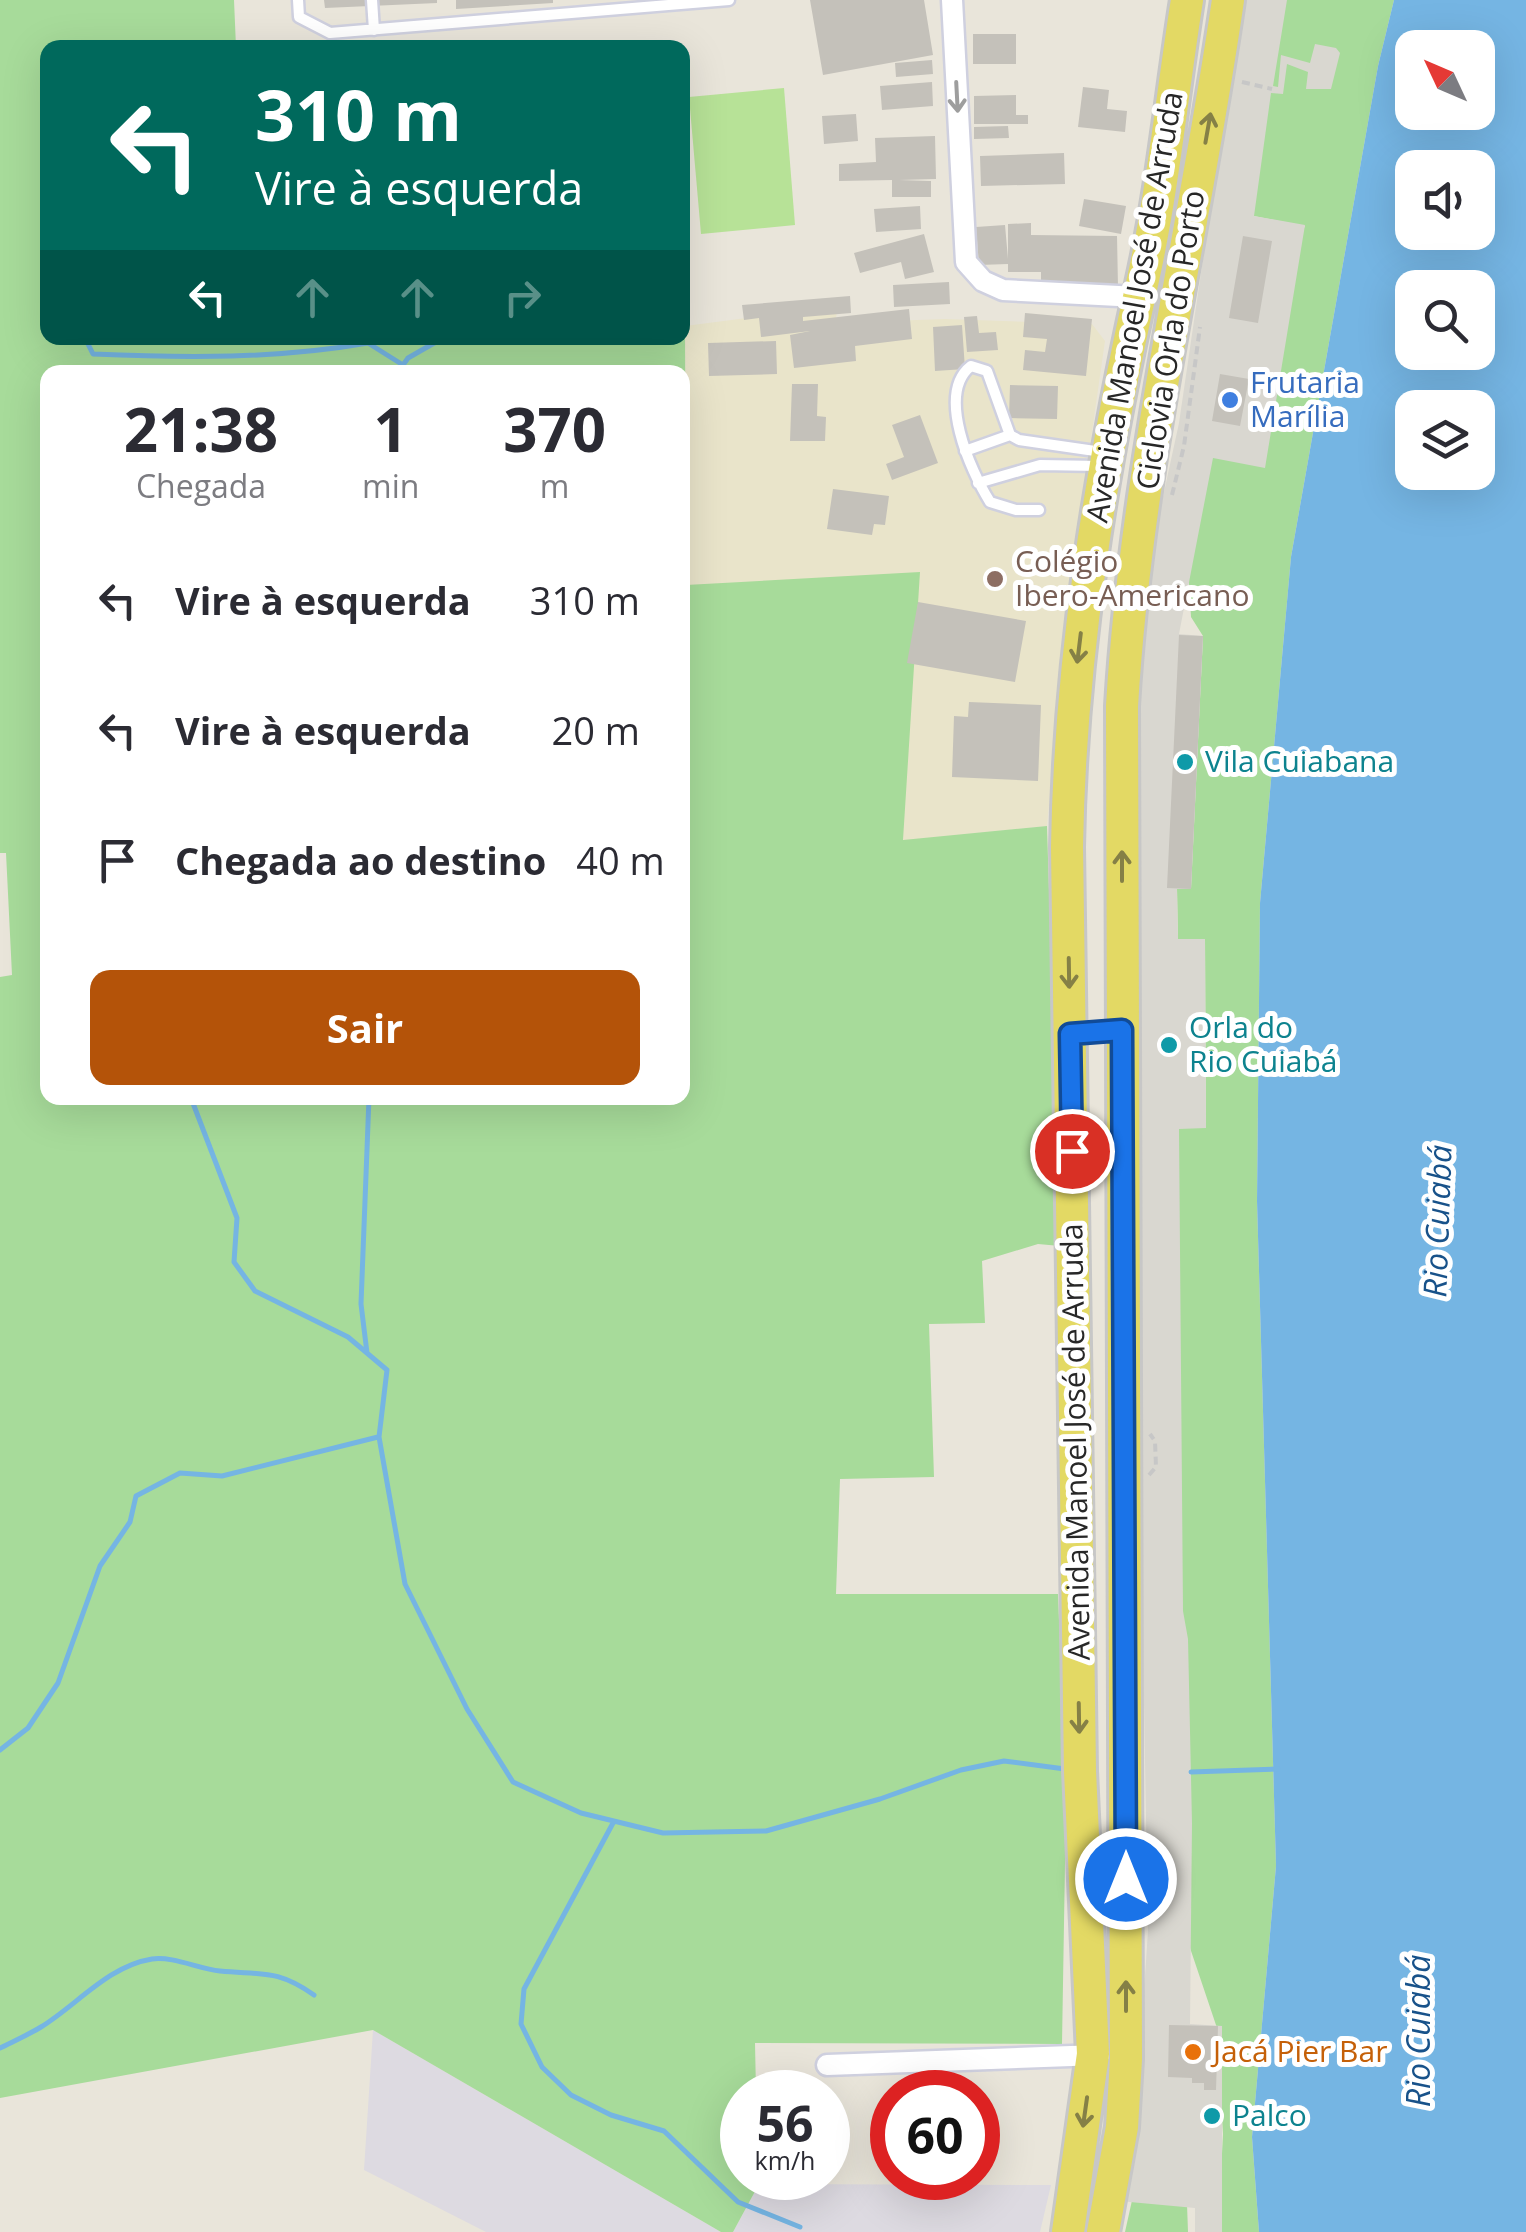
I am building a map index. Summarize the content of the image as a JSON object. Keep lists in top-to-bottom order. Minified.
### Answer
{"streets":{"main road":["Avenida Manoel José de Arruda"],"path":["Ciclovia Orla do Porto"]},"water":["Rio Cuiabá"],"places":["Frutaria Marília","Colégio Ibero-Americano","Vila Cuiabana","Orla do Rio Cuiabá","Jacá Pier Bar","Palco"],"north":"top left","page":{"turn":["310 m","Vire à esquerda"],"eta":["21:38","Chegada","1","min","370","m"],"list":[{"name":"Vire à esquerda","value":"310 m"},{"name":"Vire à esquerda","value":"20 m"},{"name":"Chegada ao destino","value":"40 m"}],"buttons":"Sair","speed":"56 km/h","limit":"60"}}
